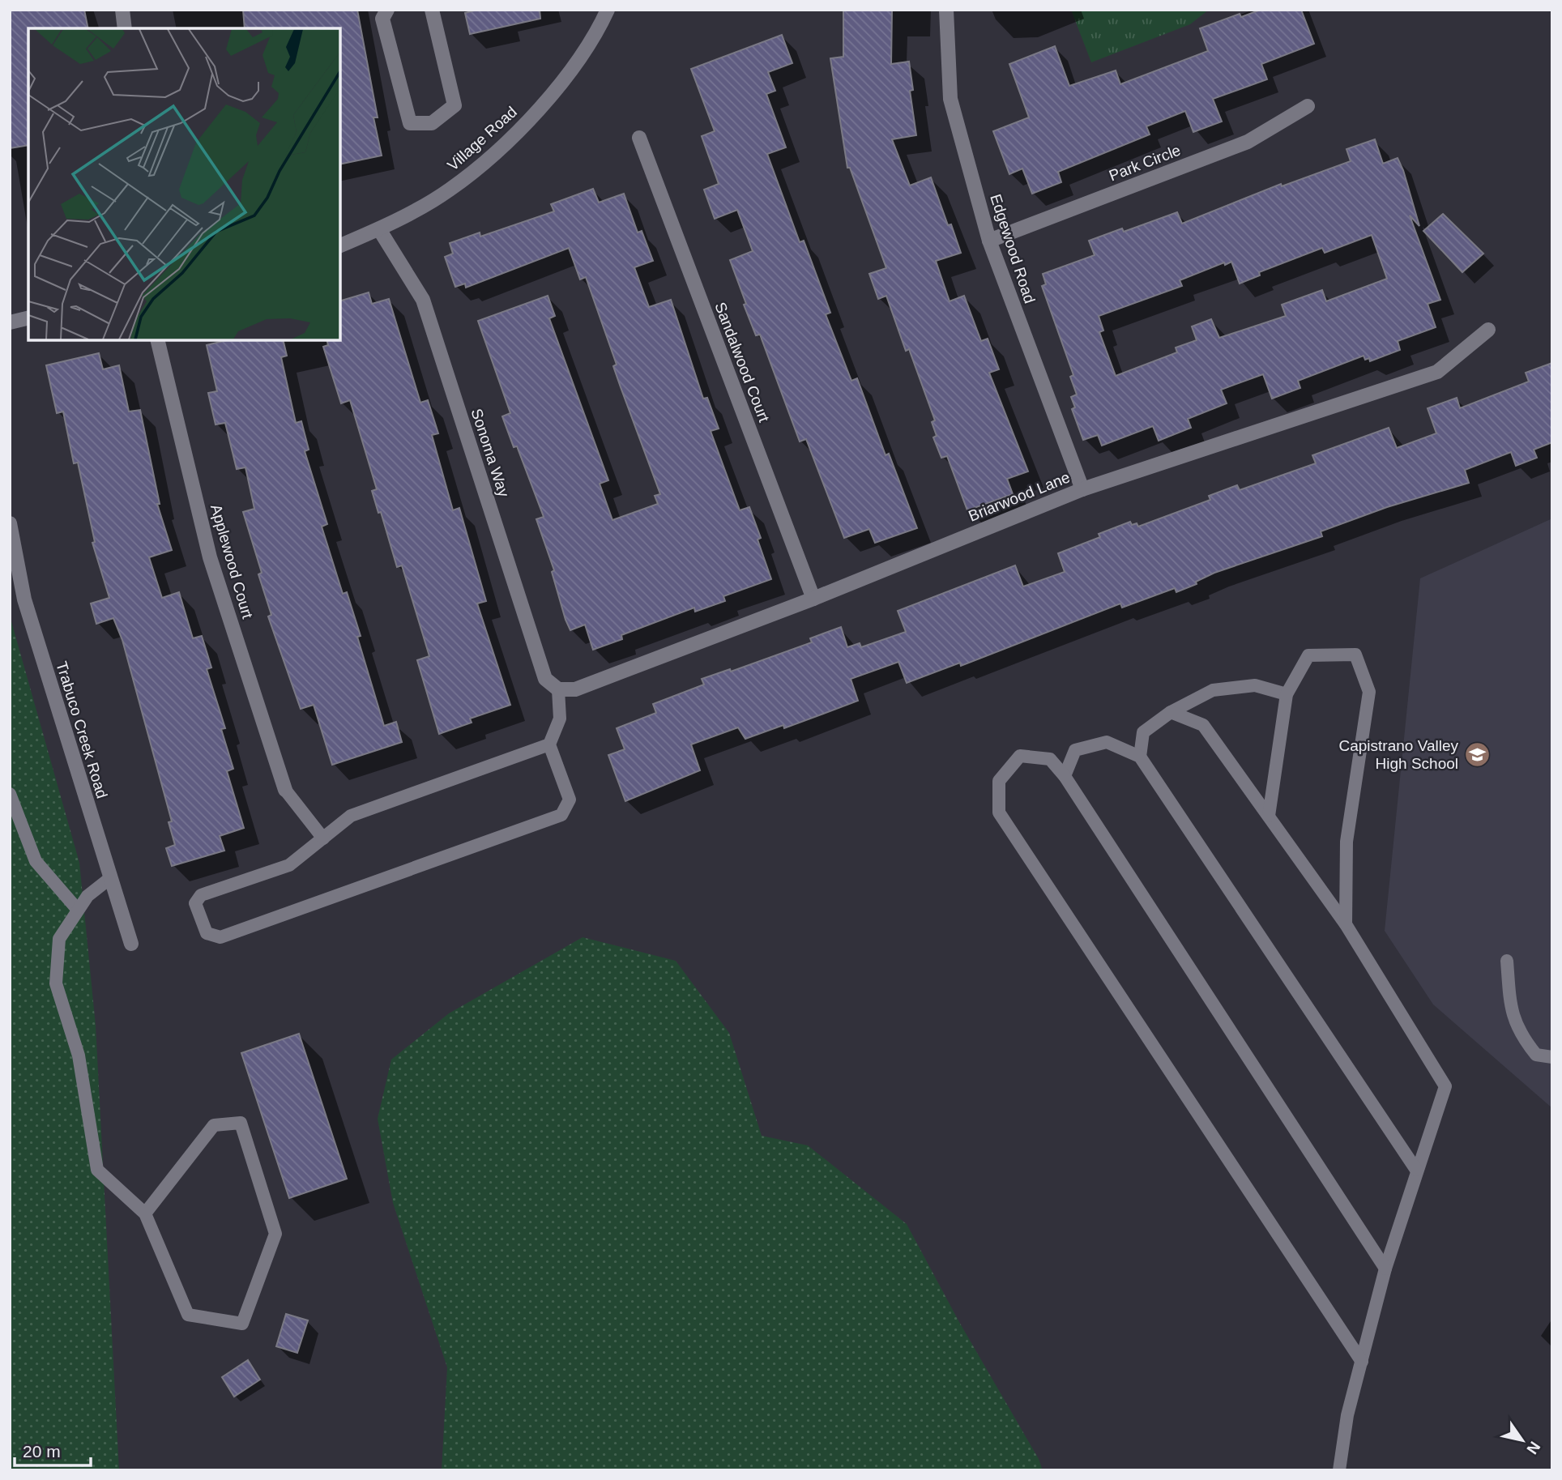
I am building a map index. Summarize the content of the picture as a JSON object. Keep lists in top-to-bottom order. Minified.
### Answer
{"streets":{"street":["Village Road","Park Circle","Edgewood Road","Sandalwood Court","Sonoma Way","Briarwood Lane","Applewood Court","Trabuco Creek Road"]},"crossings":[["Village Road","Sonoma Way"],["Park Circle","Edgewood Road"],["Edgewood Road","Briarwood Lane"],["Sandalwood Court","Briarwood Lane"],["Sonoma Way","Briarwood Lane"]],"places":{"school or university":["Capistrano Valley High School"]},"scale_bar":"20 m","north":"bottom right"}
